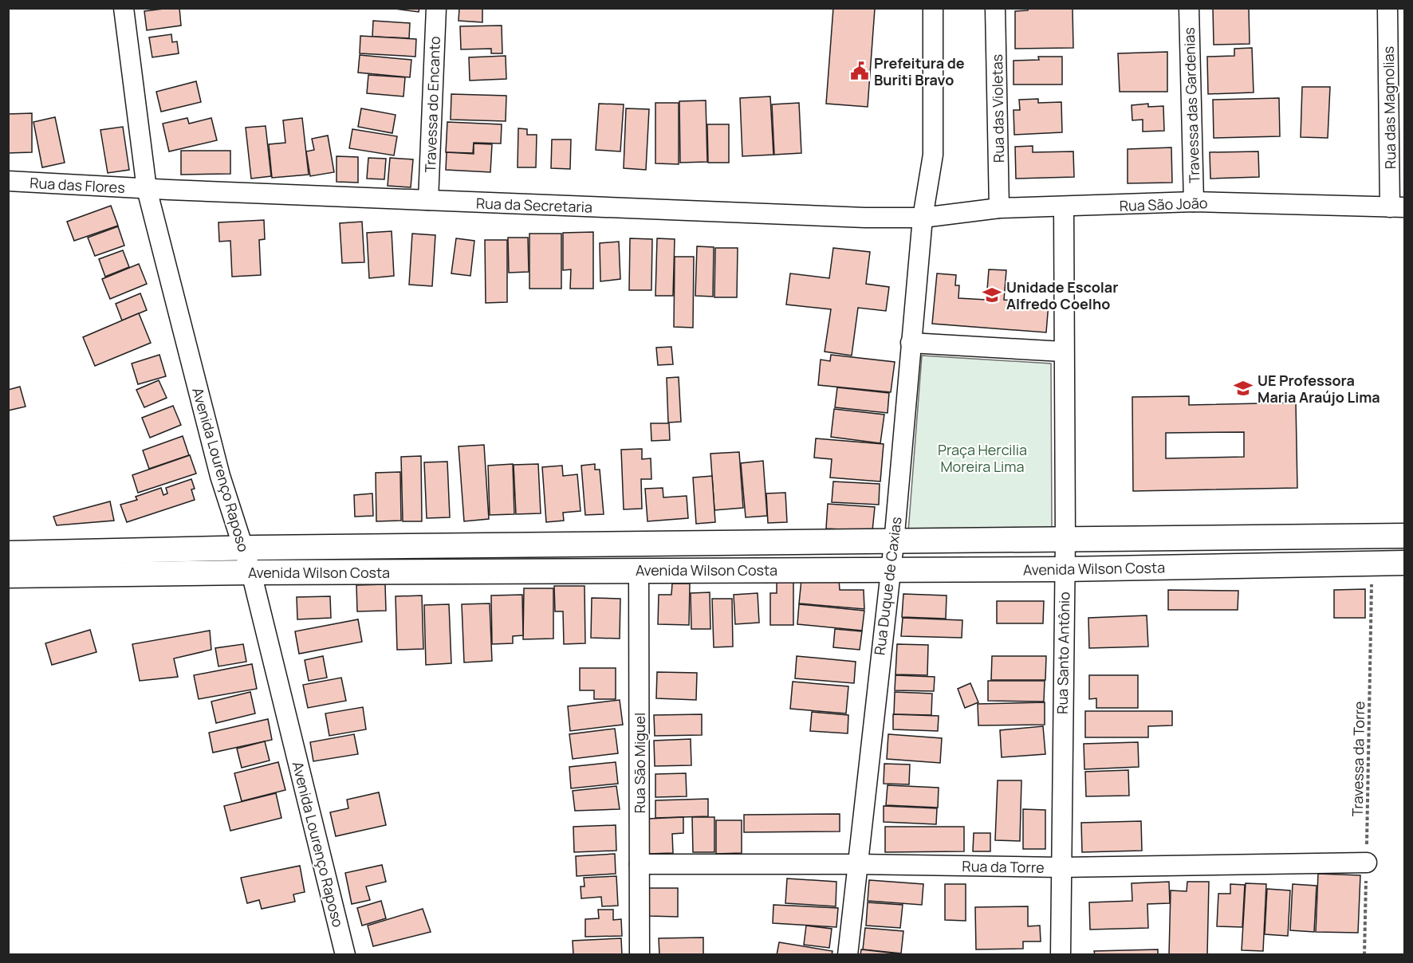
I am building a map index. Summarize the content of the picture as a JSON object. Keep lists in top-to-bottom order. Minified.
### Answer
{"streets":{"street":["Travessa do Encanto","Travessa das Gardenias","Rua das Magnolias","Rua das Violetas","Rua das Flores","Rua São João","Rua da Secretaria","Avenida Lourenço Raposo","Avenida Wilson Costa","Rua Duque de Caxias","Rua Santo Antônio","Rua São Miguel","Rua da Torre"],"path":["Travessa da Torre"]},"crossings":[["Travessa do Encanto","Rua da Secretaria"],["Travessa das Gardenias","Rua São João"],["Rua das Magnolias","Rua São João"],["Rua das Violetas","Rua São João"],["Rua das Flores","Rua da Secretaria"],["Rua das Flores","Avenida Lourenço Raposo"],["Rua São João","Rua da Secretaria"],["Rua São João","Rua Duque de Caxias"],["Rua São João","Rua Santo Antônio"],["Rua da Secretaria","Avenida Lourenço Raposo"],["Rua da Secretaria","Rua Duque de Caxias"],["Avenida Lourenço Raposo","Avenida Wilson Costa"],["Avenida Wilson Costa","Rua Duque de Caxias"],["Avenida Wilson Costa","Rua Santo Antônio"],["Avenida Wilson Costa","Travessa da Torre"],["Avenida Wilson Costa","Rua São Miguel"],["Rua Duque de Caxias","Rua da Torre"],["Rua Santo Antônio","Rua da Torre"],["Travessa da Torre","Rua da Torre"],["Rua São Miguel","Rua da Torre"]],"parks":["Praça Hercilia Moreira Lima"],"places":{"public building":["Prefeitura de Buriti Bravo"],"school or university":["Unidade Escolar Alfredo Coelho","UE Professora Maria Araújo Lima"]}}
